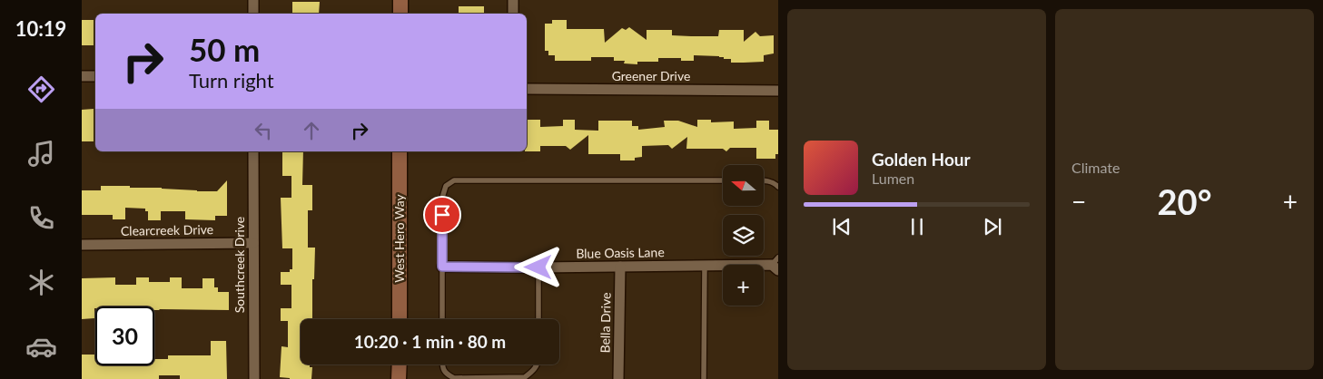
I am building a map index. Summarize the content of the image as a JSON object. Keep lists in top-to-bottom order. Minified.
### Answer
{"streets":{"main road":["West Hero Way"],"street":["Greener Drive","Clearcreek Drive","Blue Oasis Lane","Southcreek Drive","Bella Drive"]},"crossings":[["Clearcreek Drive","Southcreek Drive"],["Blue Oasis Lane","Bella Drive"]],"north":"left","page":{"tabs":"10:19","tile":"Climate","turn":["50 m","Turn right"],"song":["Golden Hour","Lumen"],"map_buttons":"+","heat":["−","20°","+"],"limit":"30","trip":"10:20 · 1 min · 80 m"}}
